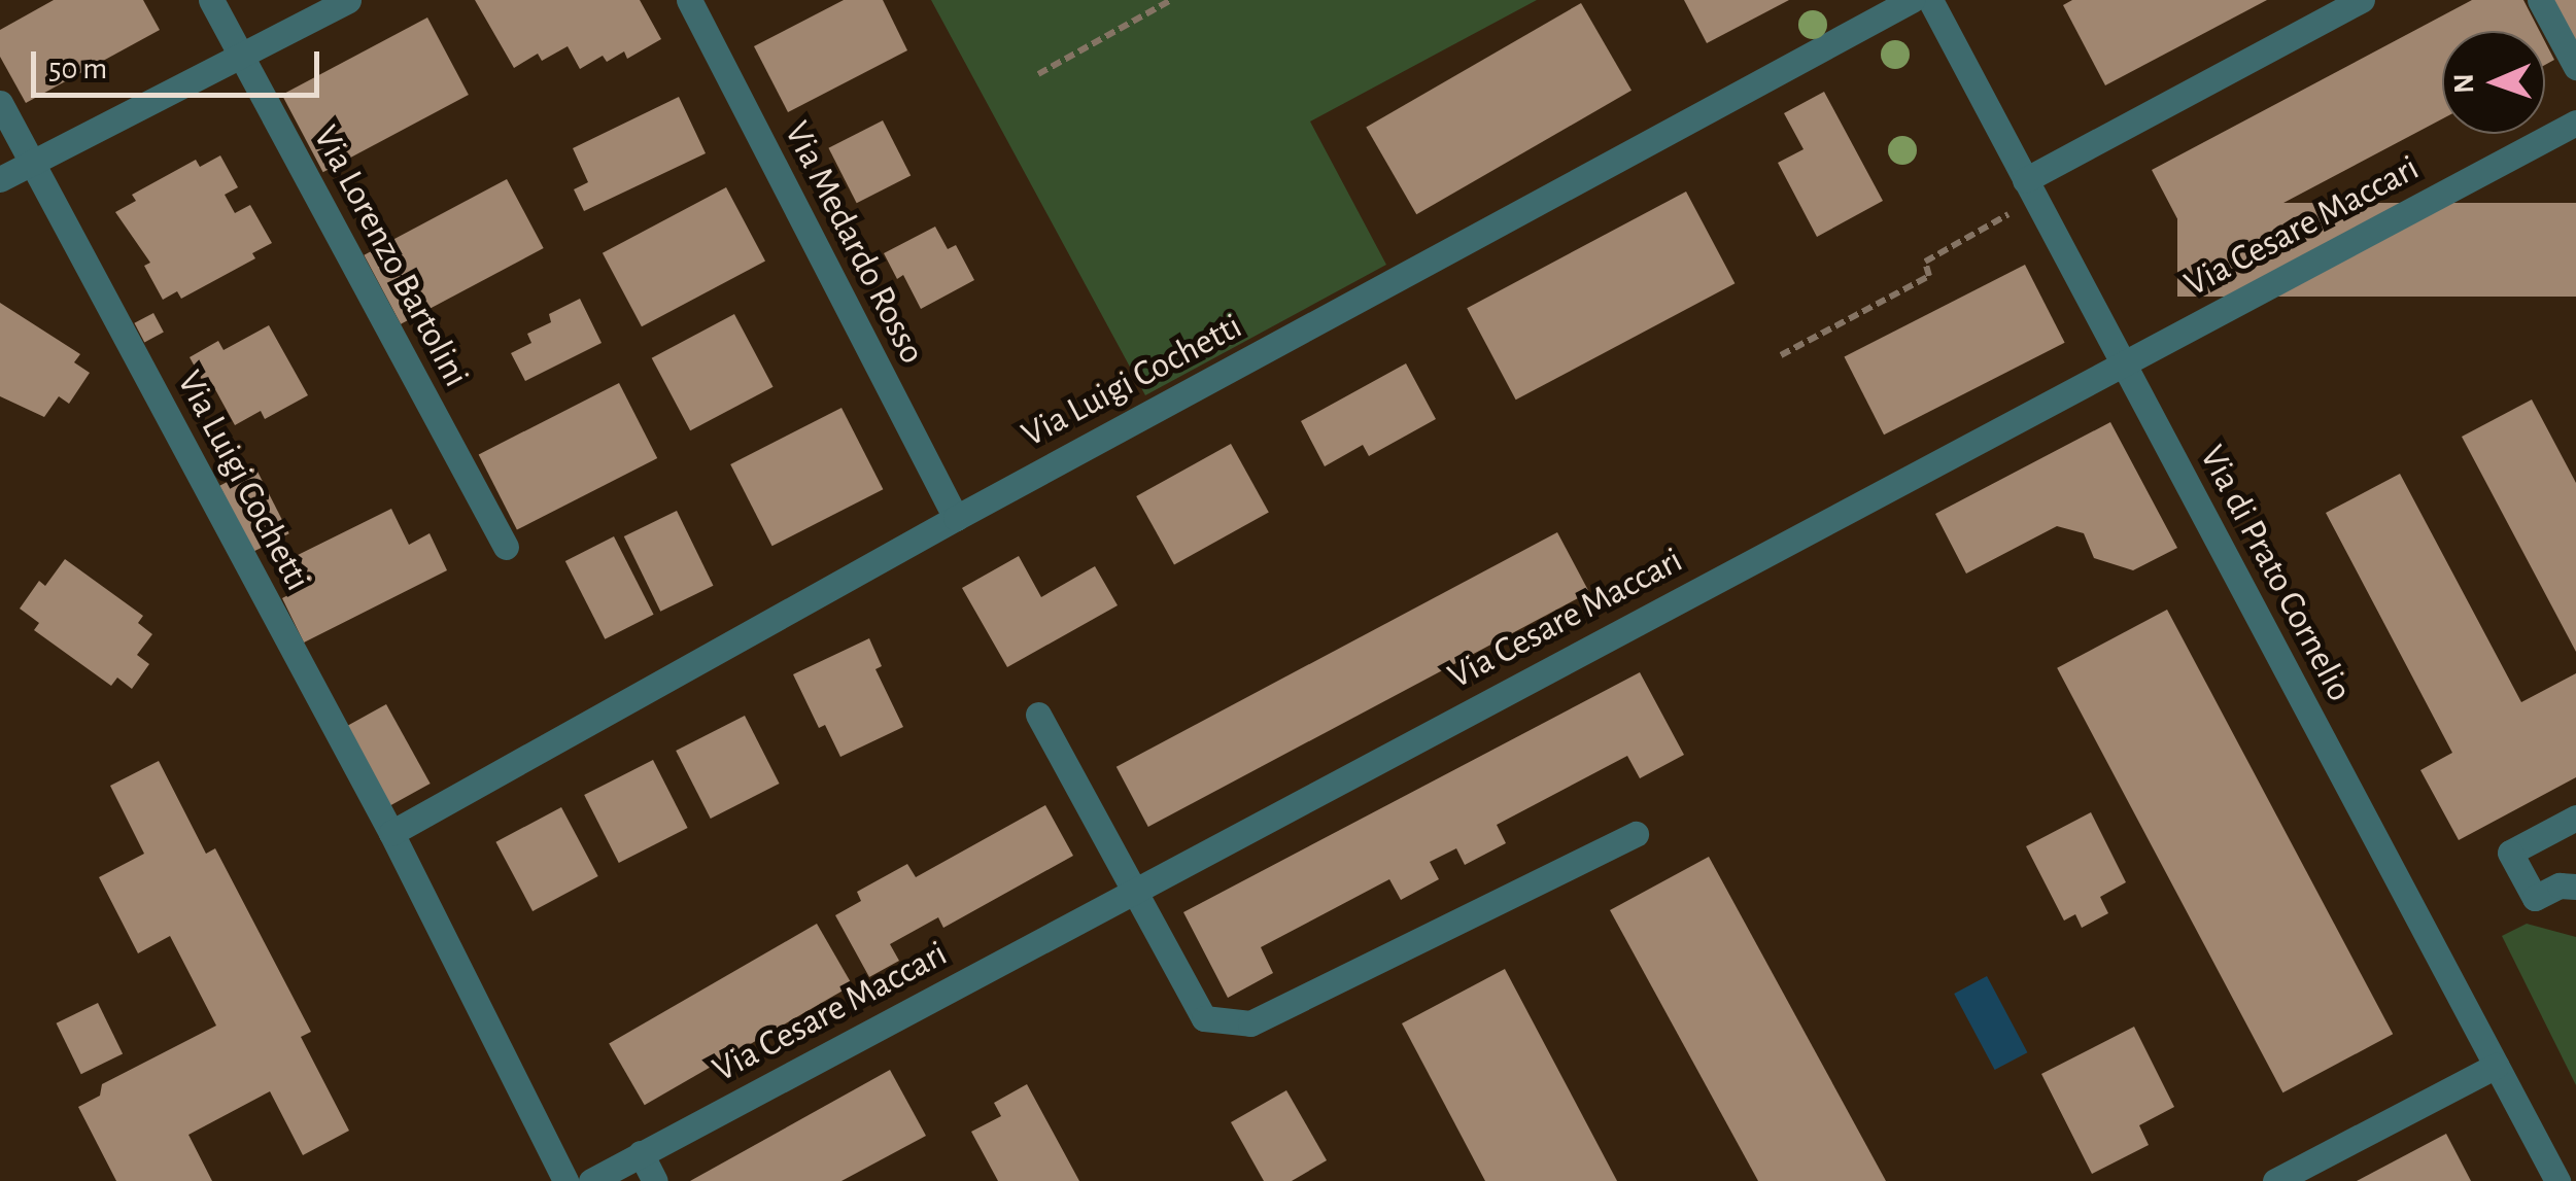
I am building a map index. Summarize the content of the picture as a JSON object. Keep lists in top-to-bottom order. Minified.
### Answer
{"streets":{"street":["Via Cesare Maccari","Via Medardo Rosso","Via Lorenzo Bartolini","Via Luigi Cochetti","Via di Prato Cornelio"]},"crossings":[["Via Cesare Maccari","Via di Prato Cornelio"],["Via Medardo Rosso","Via Luigi Cochetti"]],"scale_bar":"50 m","north":"left"}
